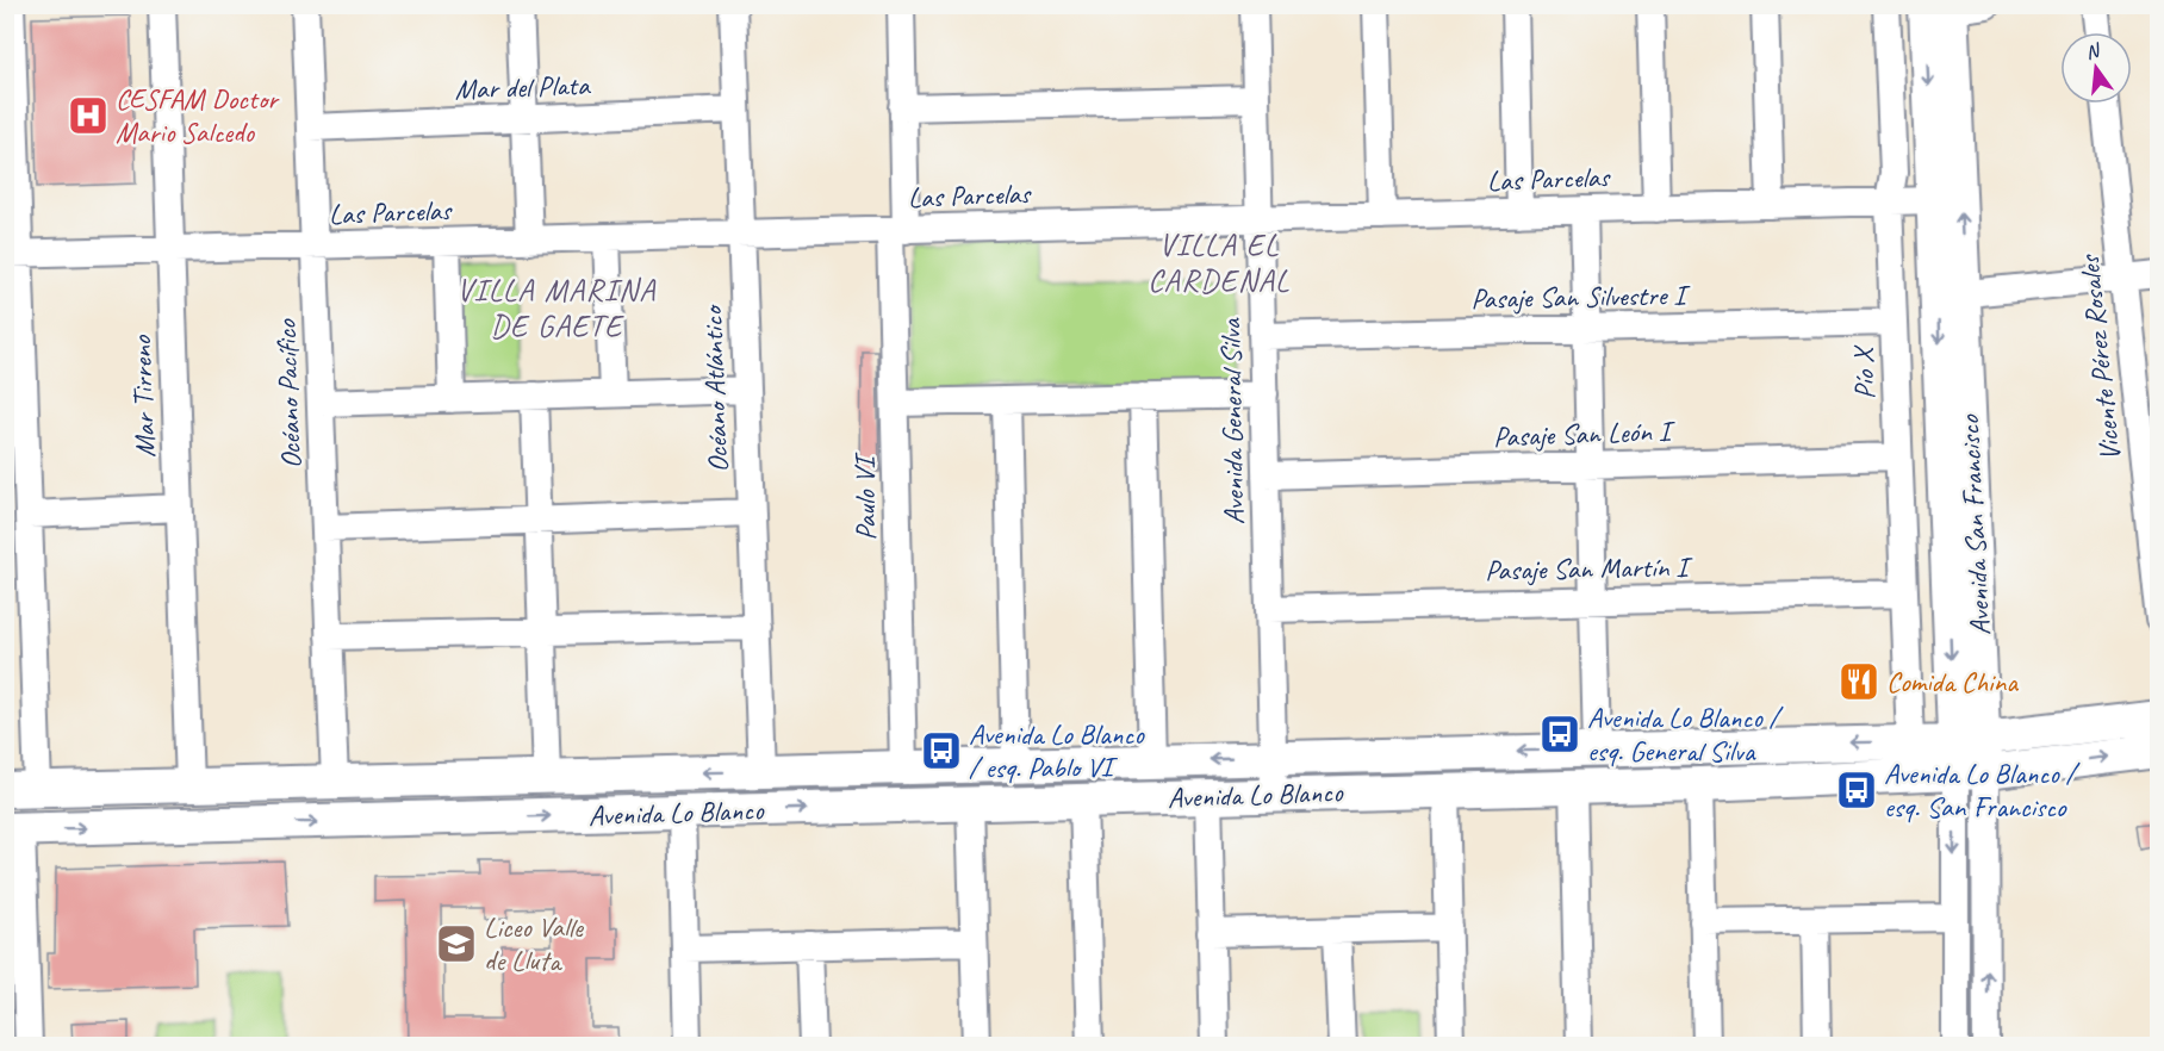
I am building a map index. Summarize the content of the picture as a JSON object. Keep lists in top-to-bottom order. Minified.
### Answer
{"streets":{"main road":["Avenida San Francisco","Avenida Lo Blanco"],"street":["Mar del Plata","Las Parcelas","Pasaje San Silvestre I","Vicente Pérez Rosales","Pío X","Océano Atlántico","Océano Pacífico","Mar Tirreno","Avenida General Silva","Pasaje San León I","Paulo VI","Pasaje San Martín I"]},"crossings":[["Mar del Plata","Océano Atlántico"],["Mar del Plata","Océano Pacífico"],["Las Parcelas","Pío X"],["Las Parcelas","Océano Atlántico"],["Las Parcelas","Océano Pacífico"],["Las Parcelas","Mar Tirreno"],["Las Parcelas","Avenida General Silva"],["Las Parcelas","Paulo VI"],["Las Parcelas","Avenida San Francisco"],["Pasaje San Silvestre I","Pío X"],["Pasaje San Silvestre I","Avenida General Silva"],["Pío X","Pasaje San León I"],["Pío X","Pasaje San Martín I"],["Pío X","Avenida Lo Blanco"],["Océano Atlántico","Avenida Lo Blanco"],["Océano Pacífico","Avenida Lo Blanco"],["Mar Tirreno","Avenida Lo Blanco"],["Avenida General Silva","Pasaje San León I"],["Avenida General Silva","Pasaje San Martín I"],["Avenida General Silva","Avenida Lo Blanco"],["Paulo VI","Avenida Lo Blanco"],["Avenida San Francisco","Avenida Lo Blanco"]],"districts":["VILLA EL CARDENAL","VILLA MARINA DE GAETE"],"places":{"hospital":["CESFAM Doctor Mario Salcedo"],"restaurant":["Comida China"],"bus stop":["Avenida Lo Blanco / esq. General Silva","Avenida Lo Blanco / esq. Pablo VI","Avenida Lo Blanco / esq. San Francisco"],"school or university":["Liceo Valle de Lluta"]},"north":"top"}
